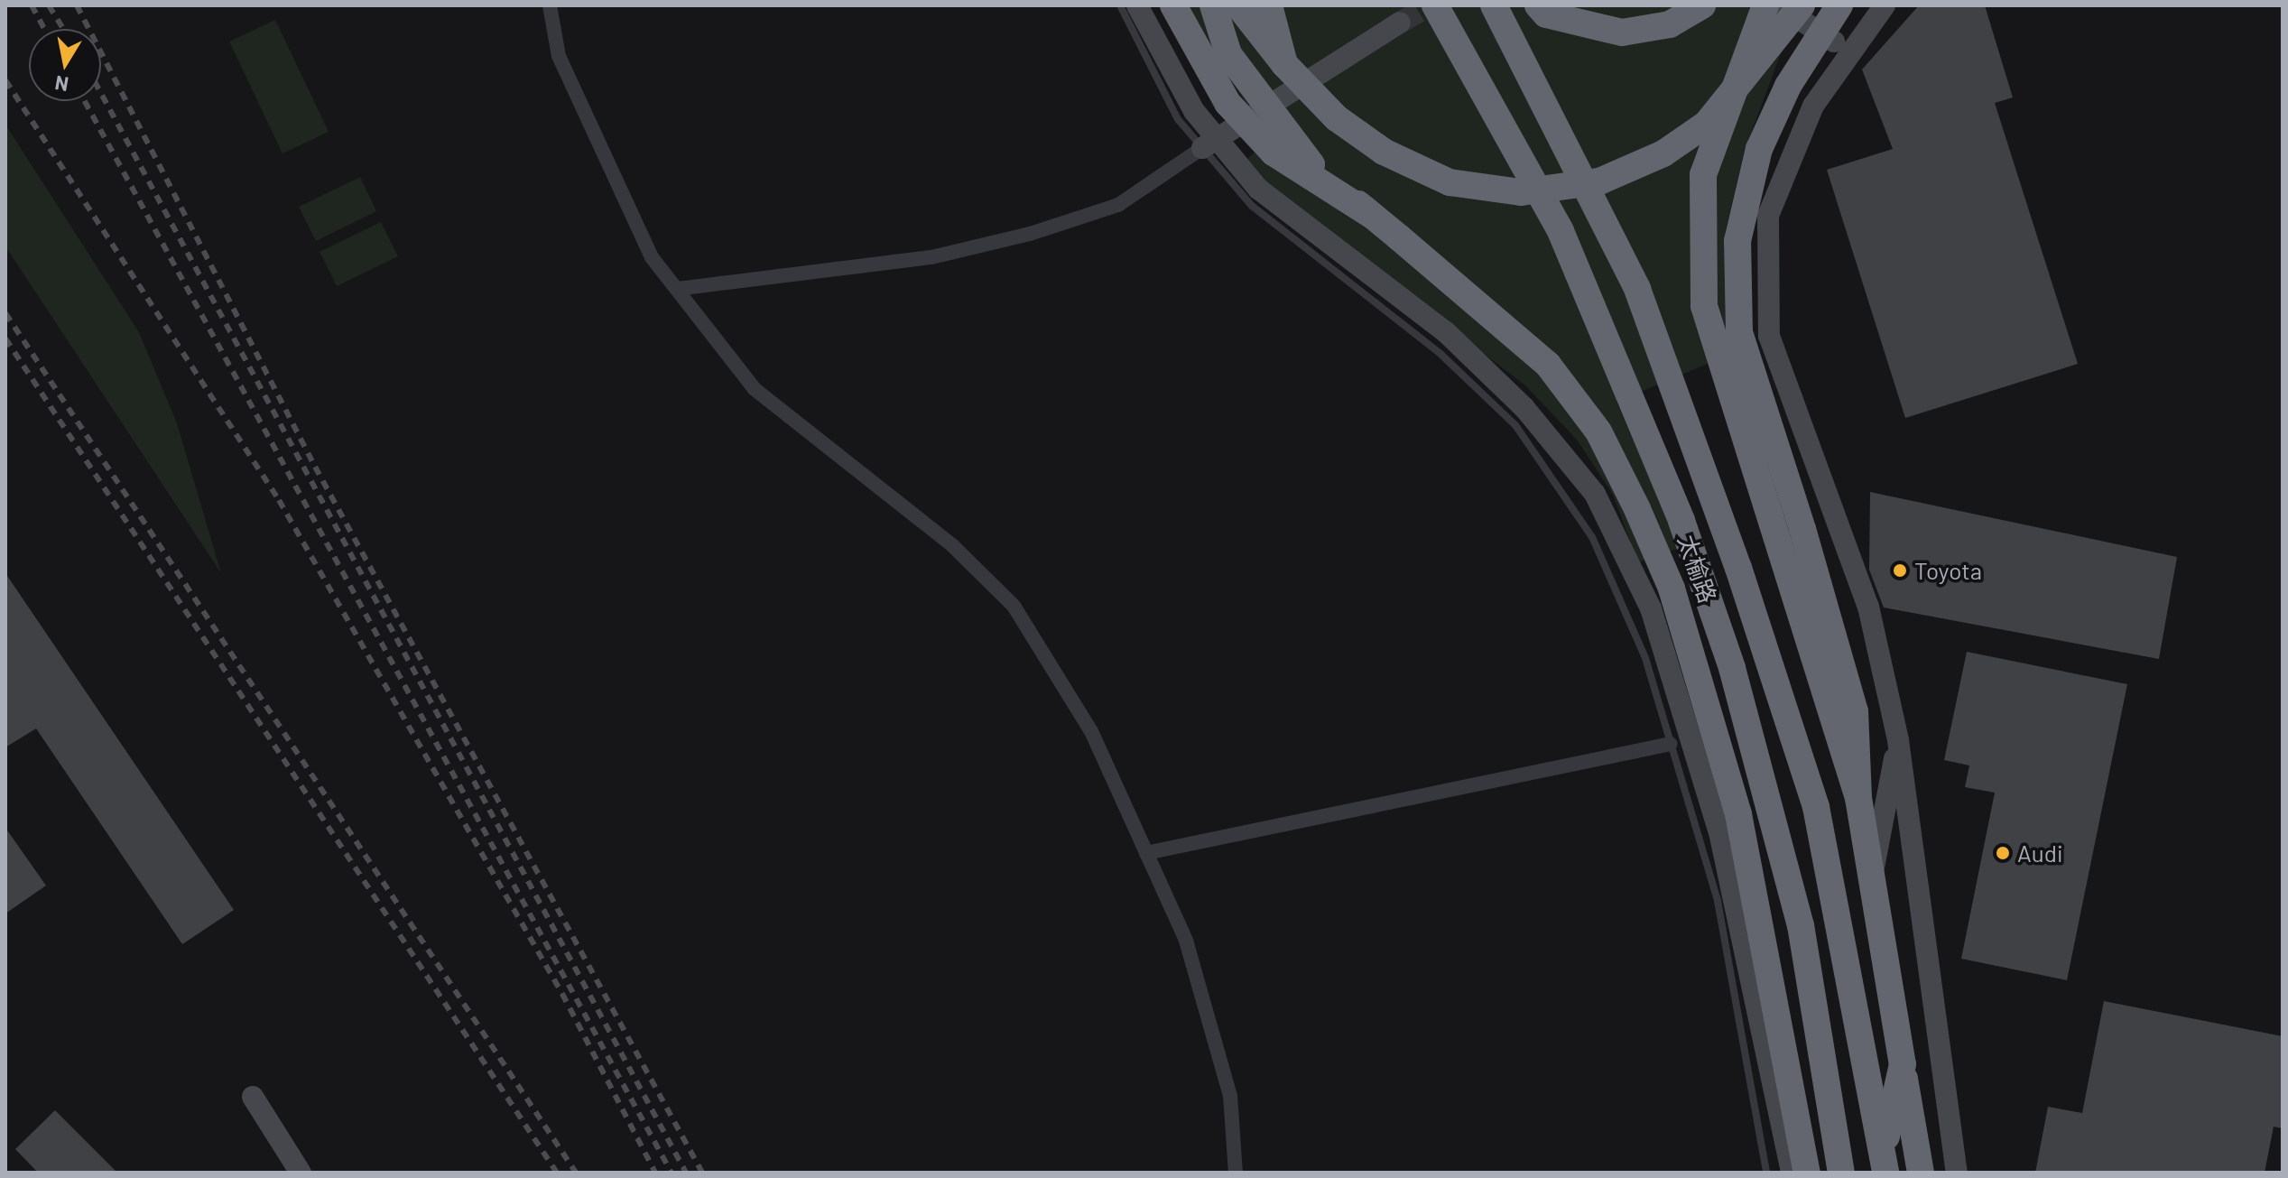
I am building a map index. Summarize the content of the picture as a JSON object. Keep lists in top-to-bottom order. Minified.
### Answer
{"streets":{"highway":["太榆路"]},"places":["Toyota","Audi"],"north":"bottom"}
